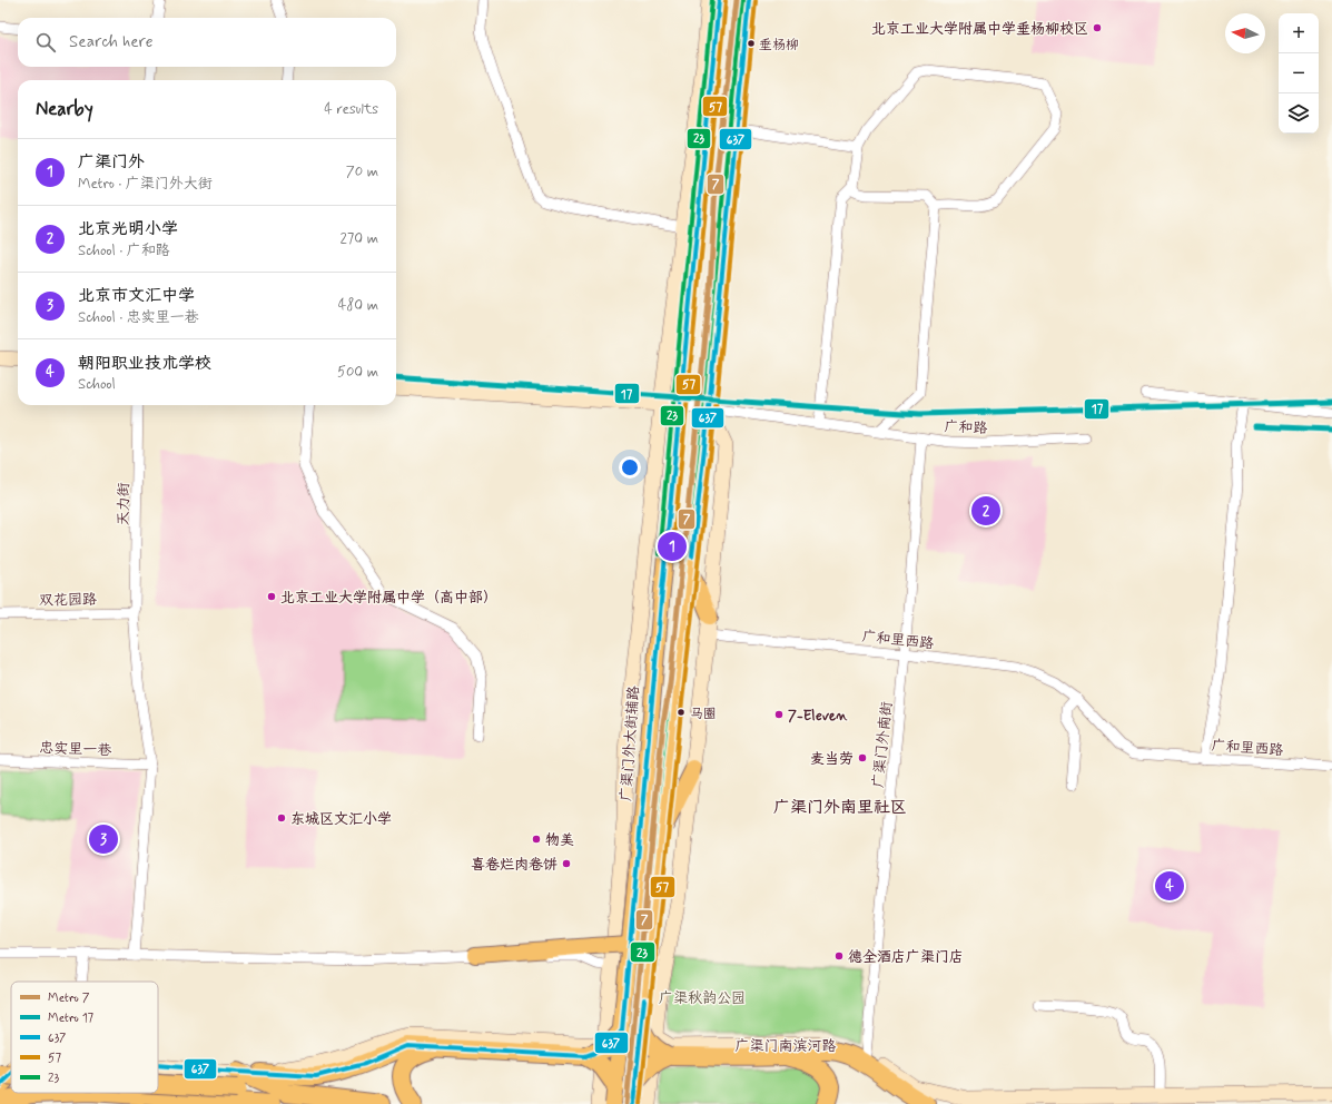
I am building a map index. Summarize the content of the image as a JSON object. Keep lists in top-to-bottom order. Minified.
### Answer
{"streets":{"street":["广和路","天力街","双花园路","广和里西路","广渠门外大街辅路","广渠门外南街","忠实里一巷","广渠门南滨河路"]},"crossings":[["广和路","广渠门外大街辅路"],["广和路","广渠门外南街"],["天力街","双花园路"],["天力街","忠实里一巷"],["广和里西路","广渠门外南街"],["广渠门外大街辅路","广渠门南滨河路"],["广渠门外南街","广渠门南滨河路"]],"districts":["广渠门外南里社区"],"parks":["广渠秋韵公园"],"places":["北京工业大学附属中学垂杨柳校区","垂杨柳","北京工业大学附属中学（高中部）","马圈","7-Eleven","麦当劳","东城区文汇小学","物美","喜卷烂肉卷饼","德全酒店广渠门店"],"lines":["metro line 7","transit line 637","transit line 23","transit line 57","metro line 17"],"legend":["Metro 7","Metro 17","637","57","23"],"north":"left","page":{"map_buttons":["+","−"],"search":"Search here","heading":["Nearby","4 results"],"list":[{"mark":"1","name":"广渠门外","note":"Metro · 广渠门外大街","value":"70 m"},{"mark":"2","name":"北京光明小学","note":"School · 广和路","value":"270 m"},{"mark":"3","name":"北京市文汇中学","note":"School · 忠实里一巷","value":"480 m"},{"mark":"4","name":"朝阳职业技术学校","note":"School","value":"500 m"}],"pins":["2","1","3","4"]}}
